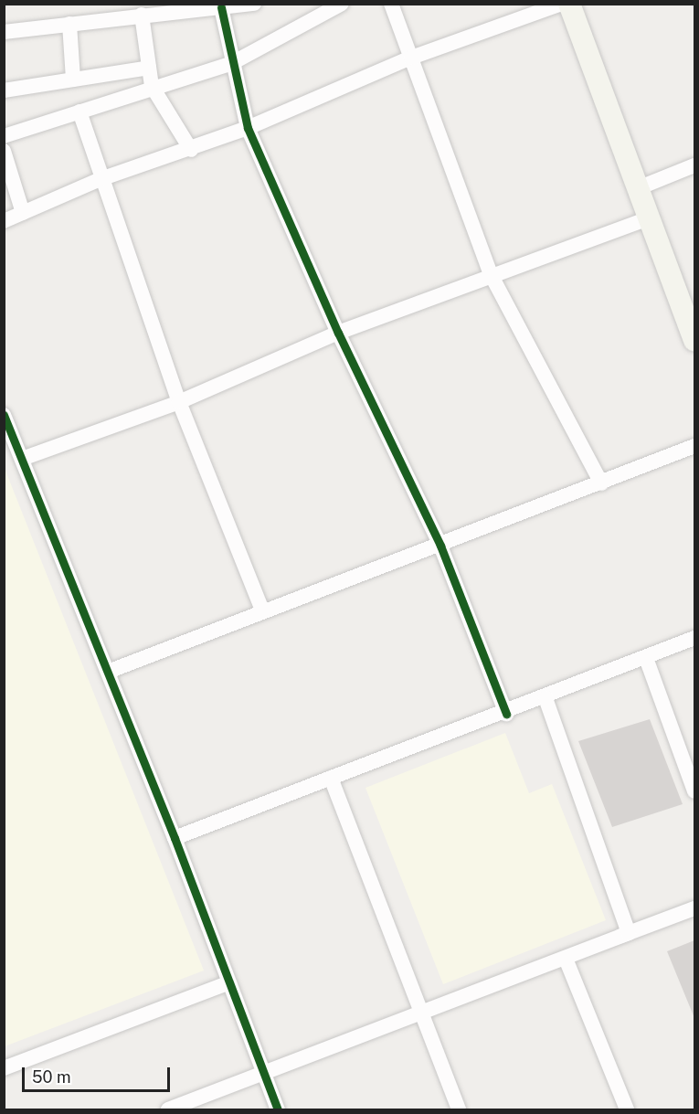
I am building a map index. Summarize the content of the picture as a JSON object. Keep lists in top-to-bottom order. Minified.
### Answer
{"scale_bar":"50 m"}
